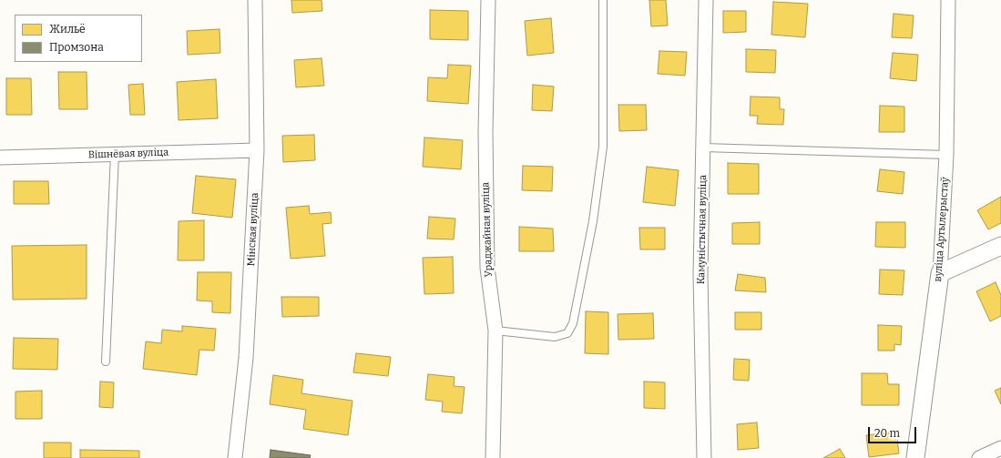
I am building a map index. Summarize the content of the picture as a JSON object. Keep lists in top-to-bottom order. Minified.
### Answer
{"streets":{"street":["Вішнёвая вуліца","Мінская вуліца","Ураджайная вуліца","Камуністычная вуліца","вуліца Артылерыстаў"]},"crossings":[["Вішнёвая вуліца","Мінская вуліца"]],"legend":["Жильё","Промзона"],"scale_bar":"20 m"}
